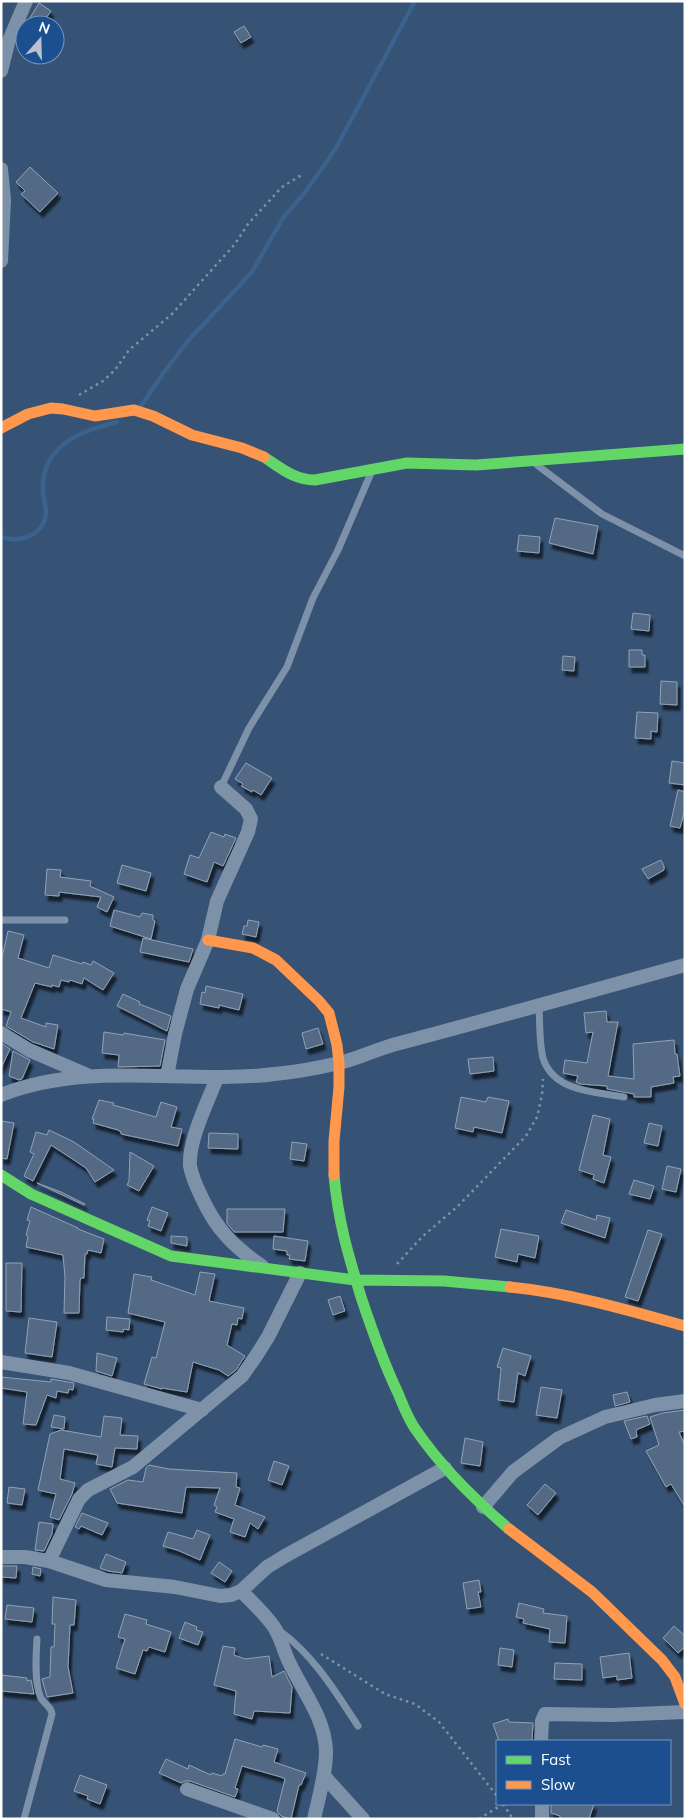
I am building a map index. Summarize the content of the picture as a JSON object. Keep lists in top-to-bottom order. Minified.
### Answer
{"legend":["Fast","Slow"],"north":"top"}
